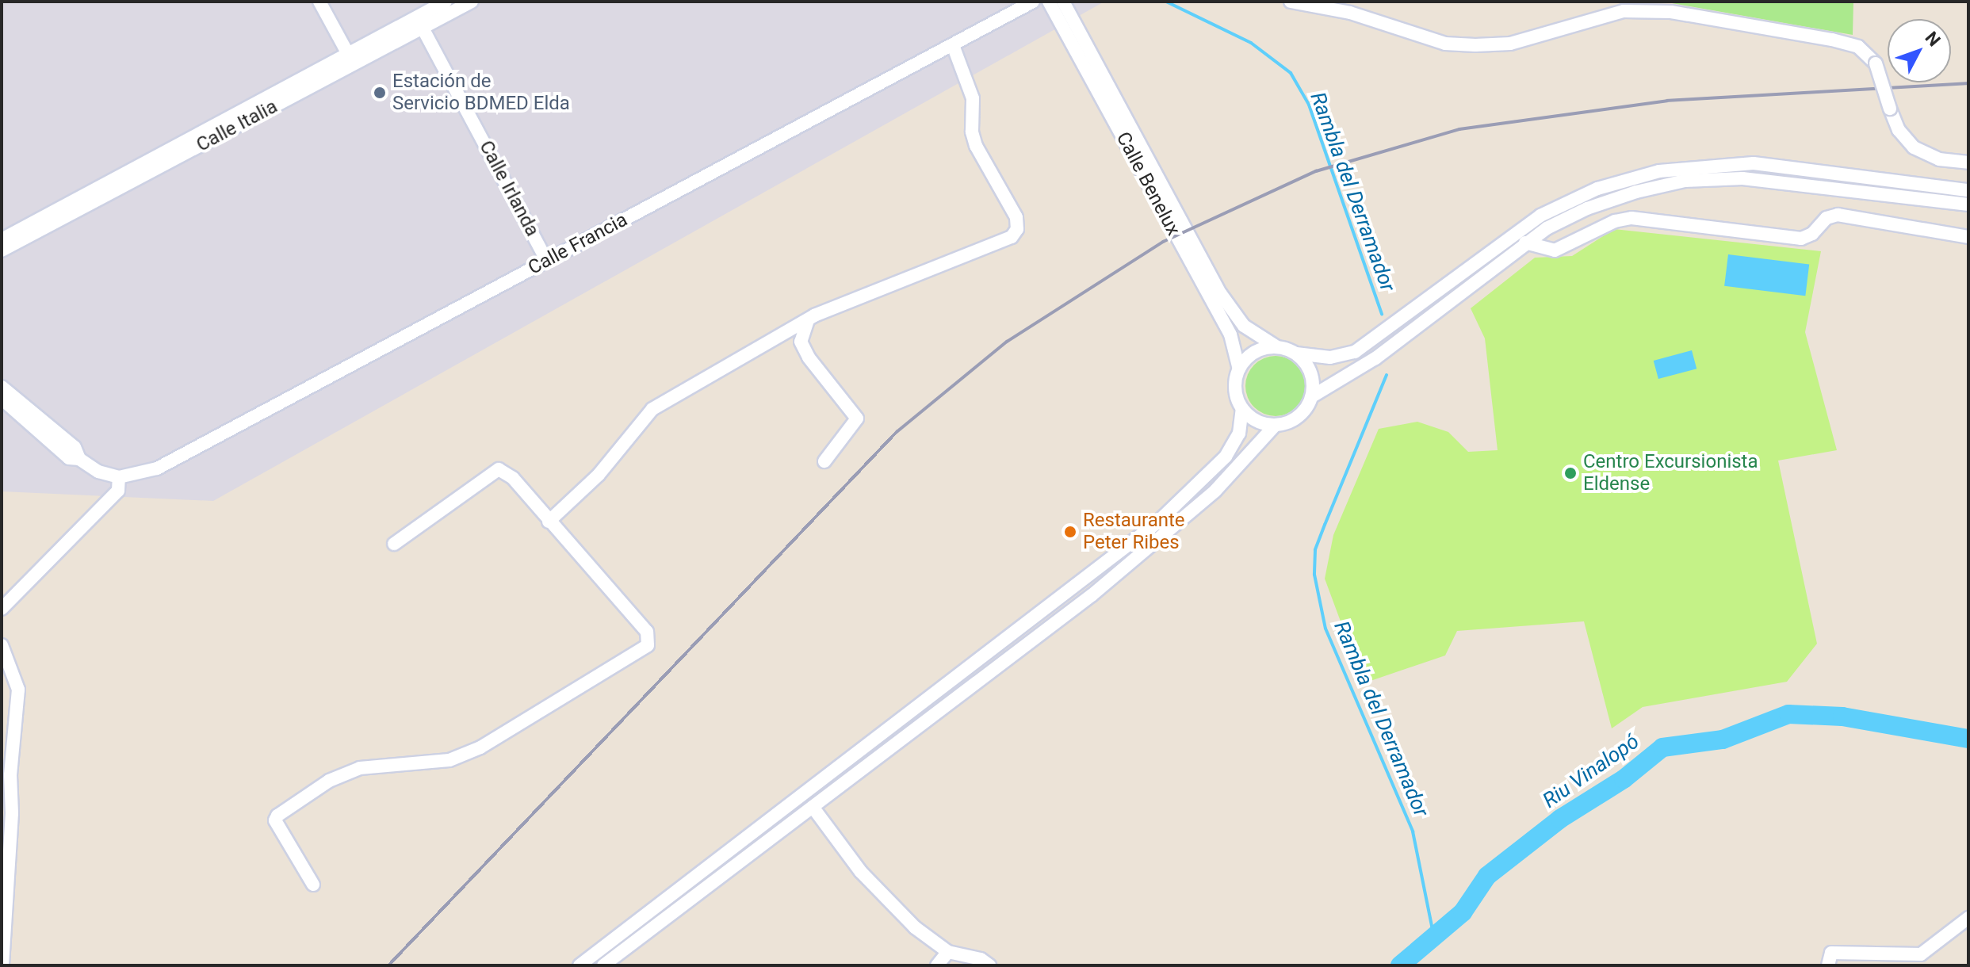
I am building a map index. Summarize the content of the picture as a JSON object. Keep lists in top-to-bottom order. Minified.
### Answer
{"streets":{"street":["Calle Italia","Calle Benelux","Calle Irlanda","Calle Francia"]},"crossings":[["Calle Italia","Calle Irlanda"],["Calle Irlanda","Calle Francia"]],"water":["Rambla del Derramador","Riu Vinalopó"],"places":["Estación de Servicio BDMED Elda","Centro Excursionista Eldense","Restaurante Peter Ribes"],"north":"top right"}
